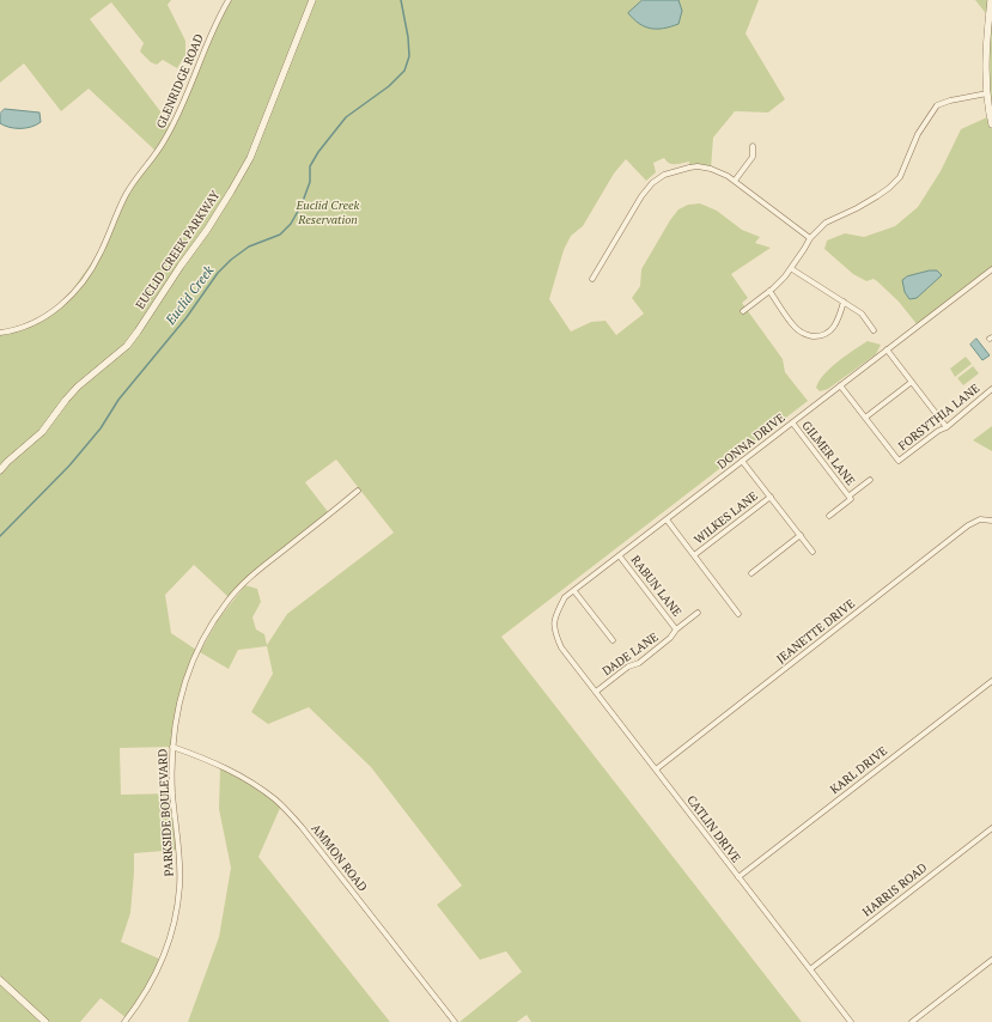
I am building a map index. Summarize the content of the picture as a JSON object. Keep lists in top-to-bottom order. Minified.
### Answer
{"streets":{"street":["GLENRIDGE ROAD","EUCLID CREEK PARKWAY","FORSYTHIA LANE","DONNA DRIVE","GILMER LANE","WILKES LANE","RABUN LANE","JEANETTE DRIVE","DADE LANE","KARL DRIVE","PARKSIDE BOULEVARD","CATLIN DRIVE","AMMON ROAD","HARRIS ROAD"]},"crossings":[["DONNA DRIVE","GILMER LANE"],["DONNA DRIVE","RABUN LANE"],["DONNA DRIVE","CATLIN DRIVE"],["RABUN LANE","DADE LANE"],["JEANETTE DRIVE","CATLIN DRIVE"],["DADE LANE","CATLIN DRIVE"],["KARL DRIVE","CATLIN DRIVE"],["PARKSIDE BOULEVARD","AMMON ROAD"],["CATLIN DRIVE","HARRIS ROAD"]],"water":["Euclid Creek"],"parks":["Euclid Creek Reservation"]}
